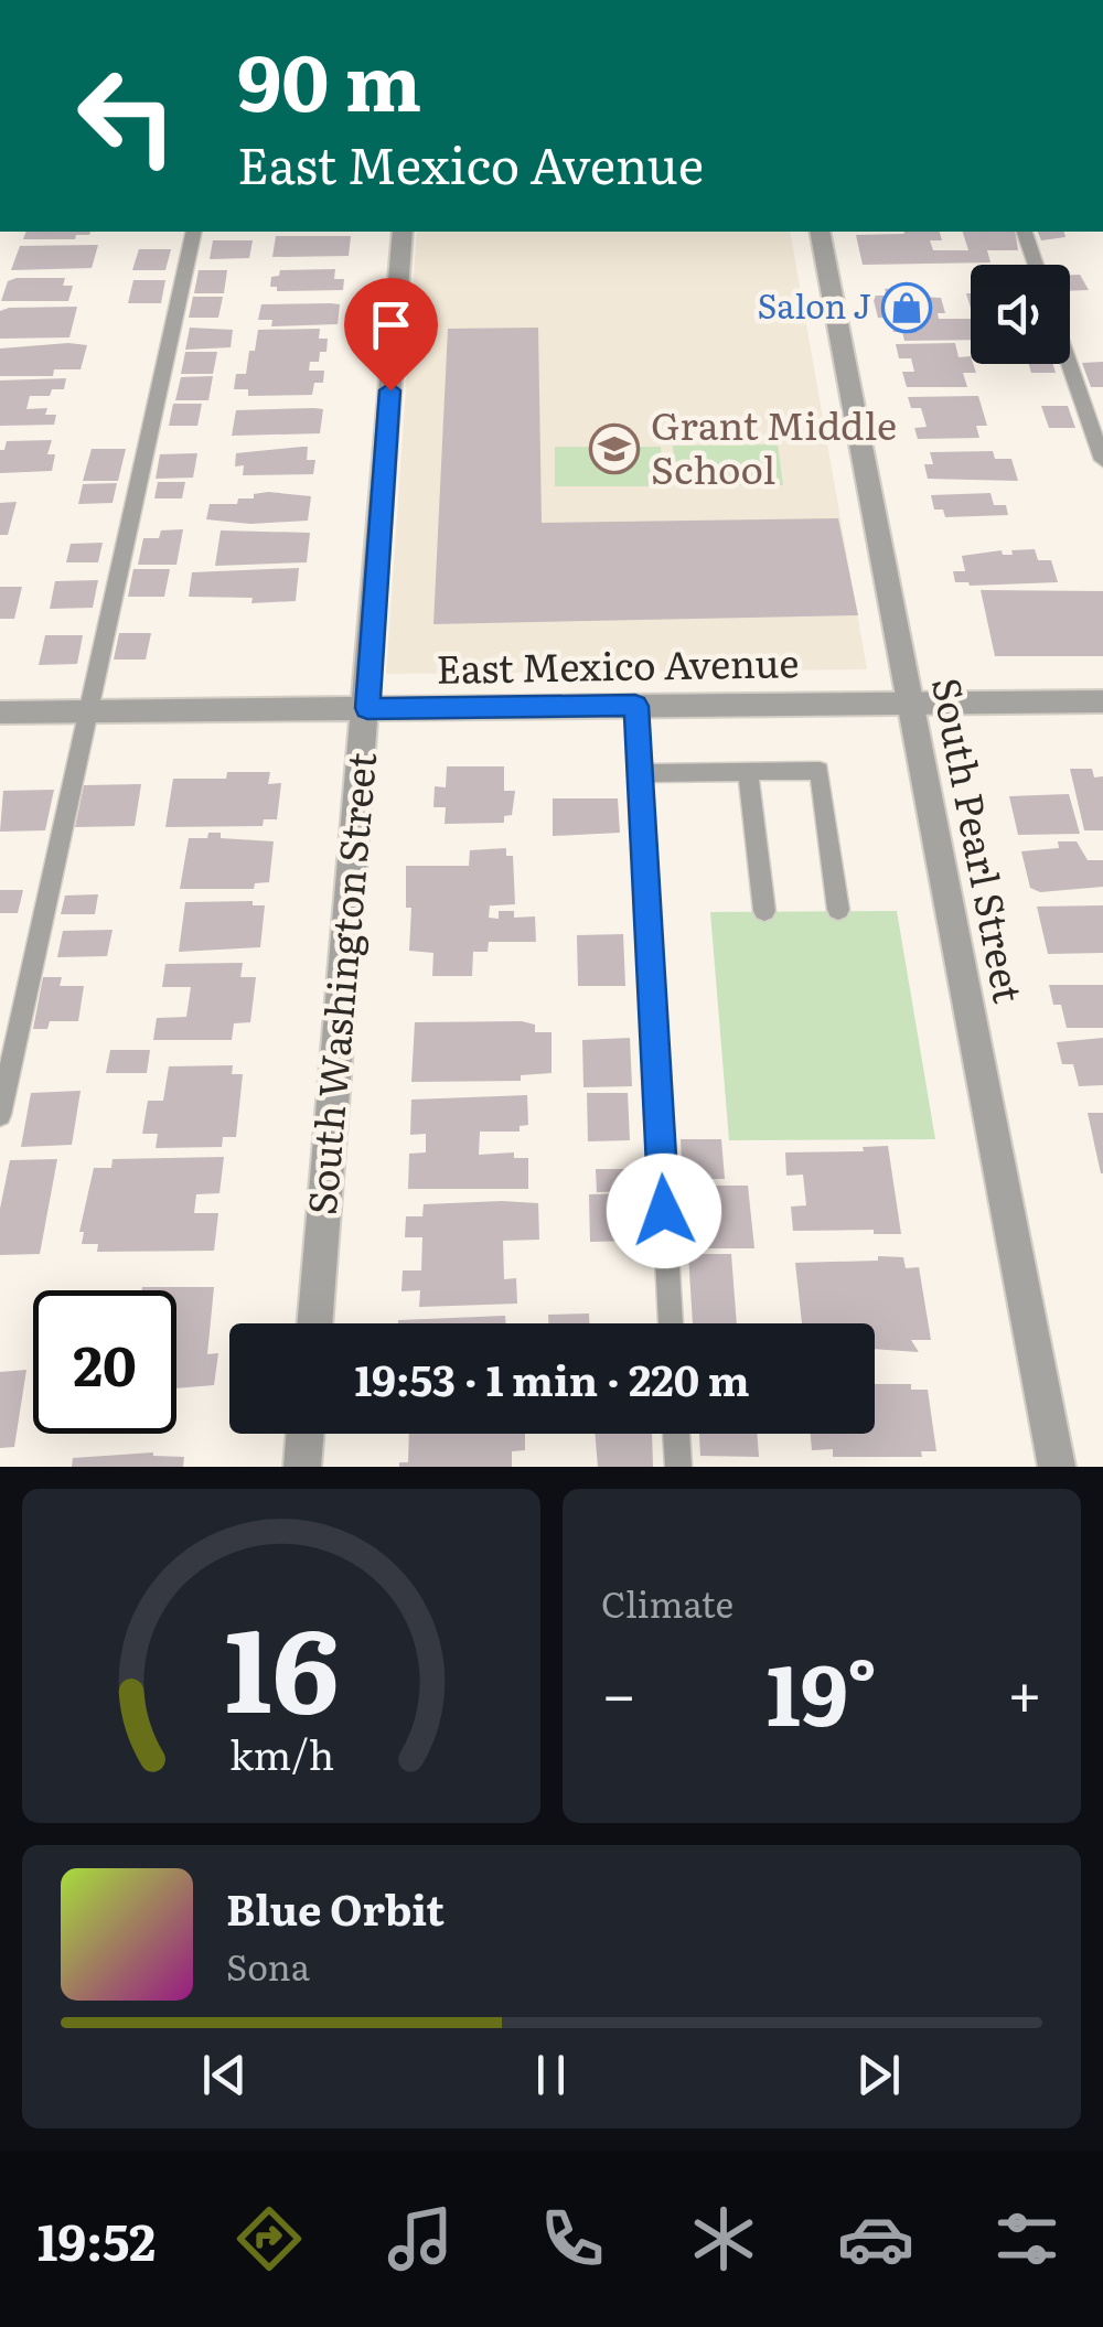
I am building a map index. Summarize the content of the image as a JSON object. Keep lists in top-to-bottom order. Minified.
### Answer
{"streets":{"street":["East Mexico Avenue","South Pearl Street","South Washington Street"]},"crossings":[["East Mexico Avenue","South Pearl Street"],["East Mexico Avenue","South Washington Street"]],"places":{"shop":["Salon J"],"school or university":["Grant Middle School"]},"page":{"turn":["90 m","East Mexico Avenue"],"limit":"20","trip":"19:53 · 1 min · 220 m","tile":"Climate","heat":["−","19°","+"],"song":["Blue Orbit","Sona"],"tabs":"19:52","gauge":["16","km/h"]}}
